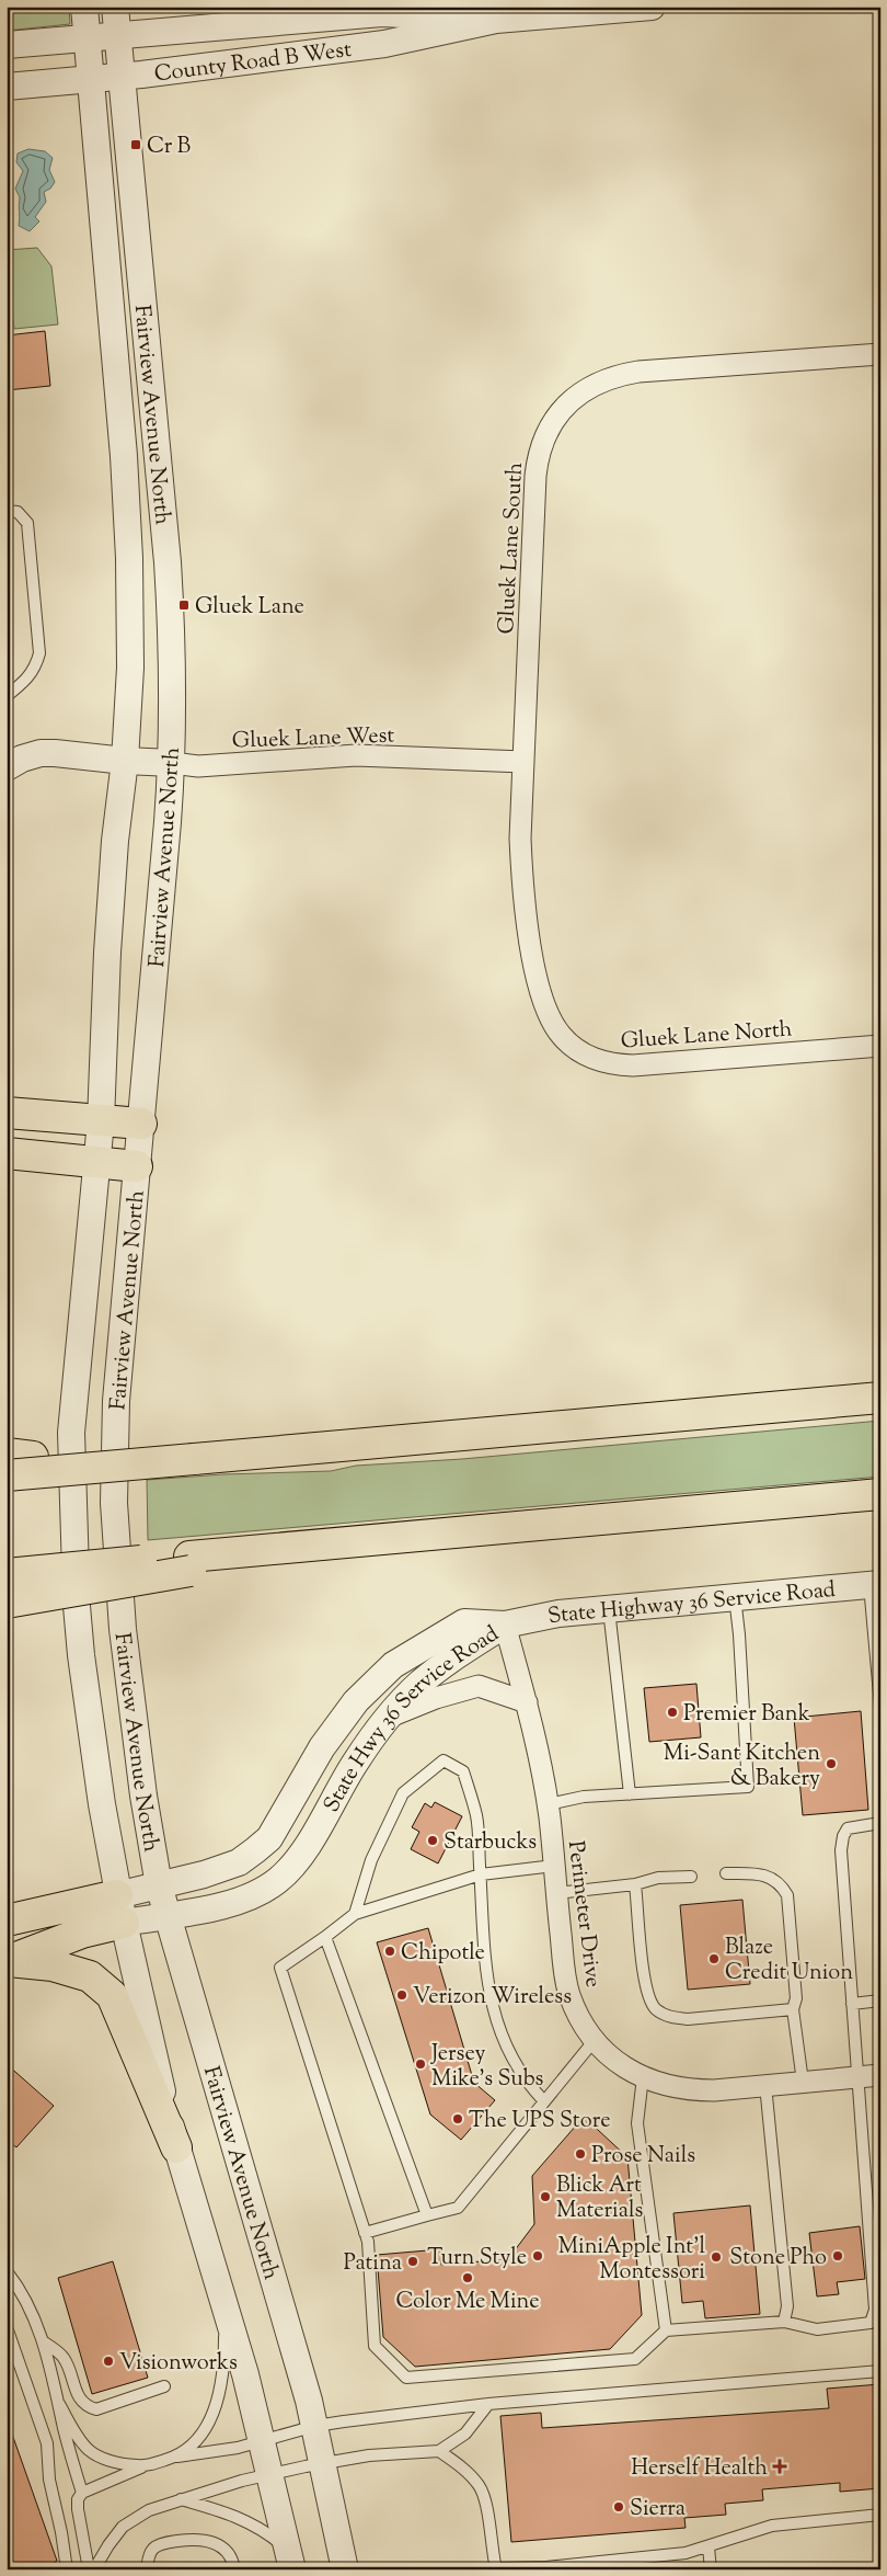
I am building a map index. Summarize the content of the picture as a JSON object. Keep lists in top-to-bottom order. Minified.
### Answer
{"streets":{"street":["County Road B West","Fairview Avenue North","Gluek Lane South","Gluek Lane West","Gluek Lane North","State Highway 36 Service Road","State Hwy 36 Service Road","Perimeter Drive"]},"crossings":[["County Road B West","Fairview Avenue North"],["Fairview Avenue North","Gluek Lane West"],["Fairview Avenue North","State Hwy 36 Service Road"],["Gluek Lane South","Gluek Lane West"],["Gluek Lane South","Gluek Lane North"],["Gluek Lane West","Gluek Lane North"],["State Highway 36 Service Road","State Hwy 36 Service Road"],["State Highway 36 Service Road","Perimeter Drive"],["State Hwy 36 Service Road","Perimeter Drive"]],"places":{"transit":["Cr B","Gluek Lane"],"other":["Premier Bank","Mi-Sant Kitchen & Bakery","Starbucks","Chipotle","Blaze Credit Union","Verizon Wireless","Jersey Mike's Subs","The UPS Store","Prose Nails","Blick Art Materials","Turn Style","Stone Pho","MiniApple Int'l Montessori","Patina","Color Me Mine","Visionworks","Sierra"],"health":["Herself Health"]}}
